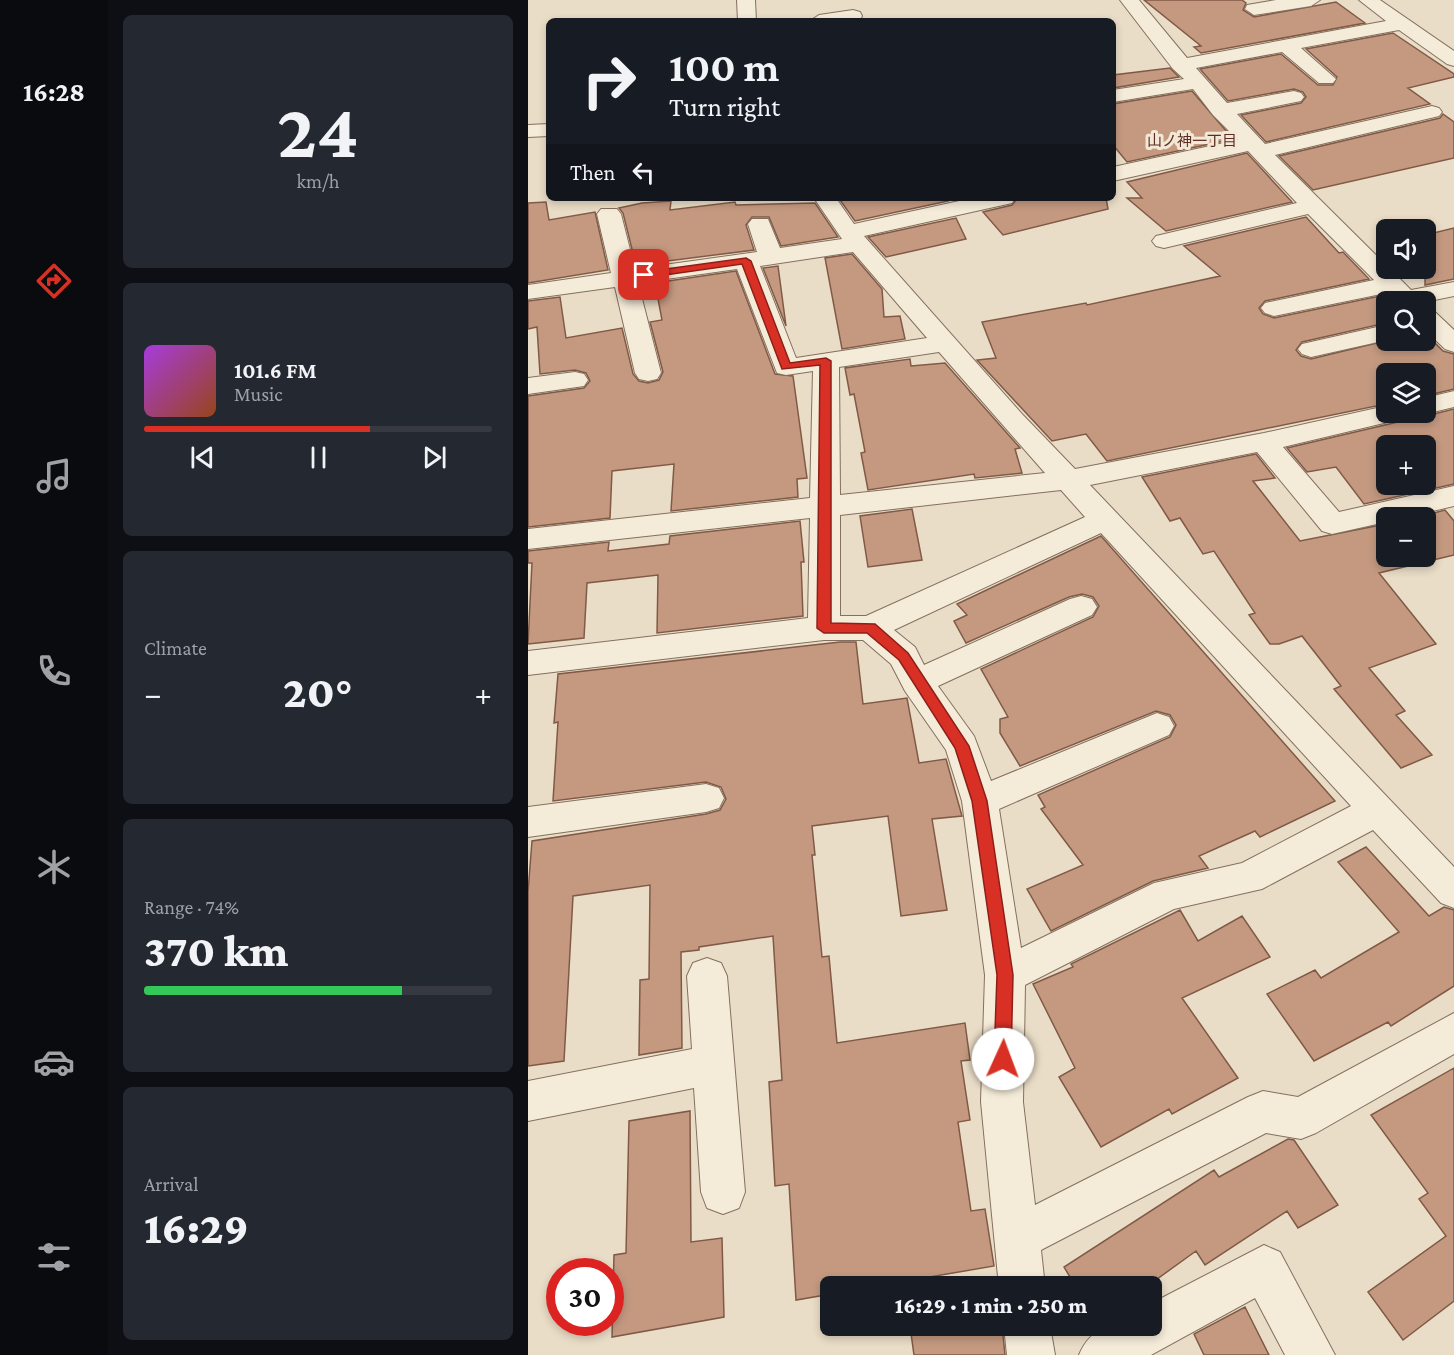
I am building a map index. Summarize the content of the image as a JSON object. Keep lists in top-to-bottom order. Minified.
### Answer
{"districts":["山ノ神一丁目"],"page":{"tabs":"16:28","tile":[["24","km/h"],"Climate",["Range · 74%","370 km"],["Arrival","16:29"]],"turn":["100 m","Turn right"],"then":"Then","map_buttons":["+","−"],"song":["101.6 FM","Music"],"heat":["−","20°","+"],"limit":"30","trip":"16:29 · 1 min · 250 m"}}
